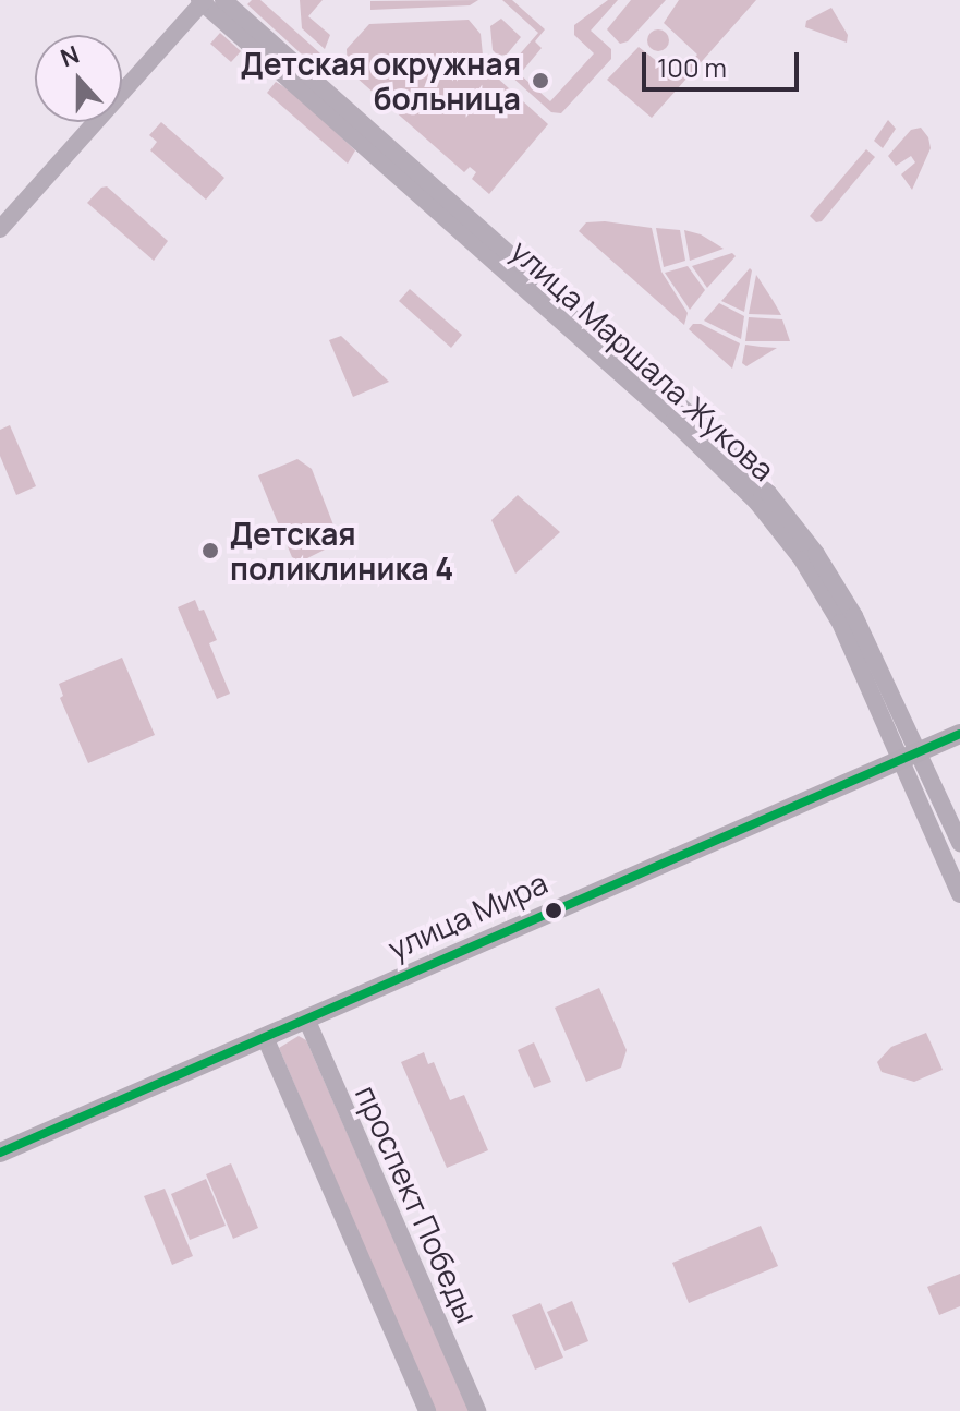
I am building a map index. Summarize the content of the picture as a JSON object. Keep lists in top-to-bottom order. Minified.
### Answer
{"streets":{"main road":["улица Маршала Жукова","улица Мира","проспект Победы"]},"crossings":[["улица Маршала Жукова","улица Мира"],["улица Мира","проспект Победы"]],"places":["Детская окружная больница","Детская поликлиника 4"],"lines":["transit line 4"],"scale_bar":"100 m","north":"top"}
